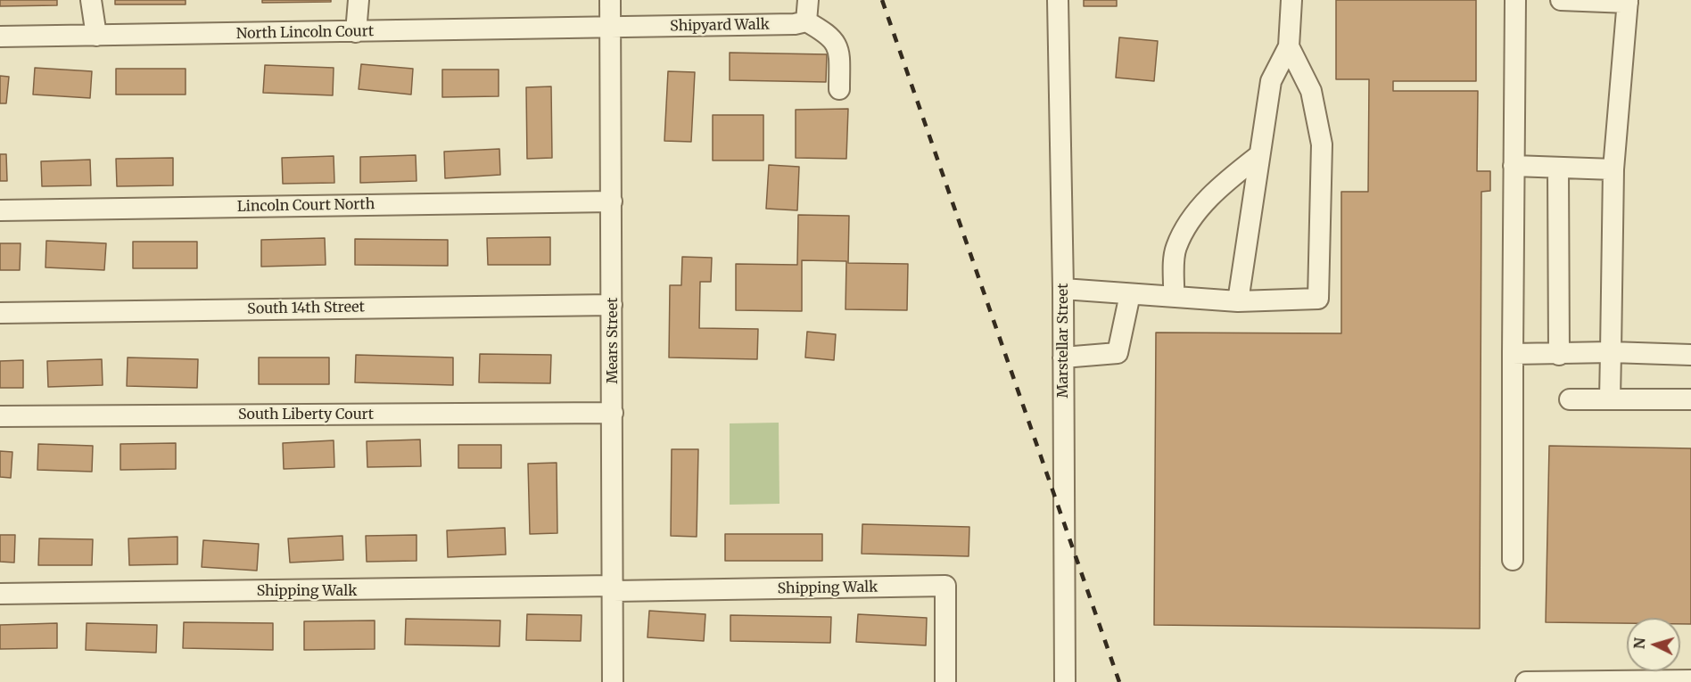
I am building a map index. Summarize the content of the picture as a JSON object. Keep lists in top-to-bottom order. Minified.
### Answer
{"streets":{"street":["Shipyard Walk","North Lincoln Court","Lincoln Court North","South 14th Street","Mears Street","Marstellar Street","South Liberty Court","Shipping Walk"]},"crossings":[["Shipyard Walk","North Lincoln Court"],["Shipyard Walk","Mears Street"],["North Lincoln Court","Mears Street"],["Lincoln Court North","Mears Street"],["South 14th Street","Mears Street"],["Mears Street","South Liberty Court"],["Mears Street","Shipping Walk"]],"north":"left"}
